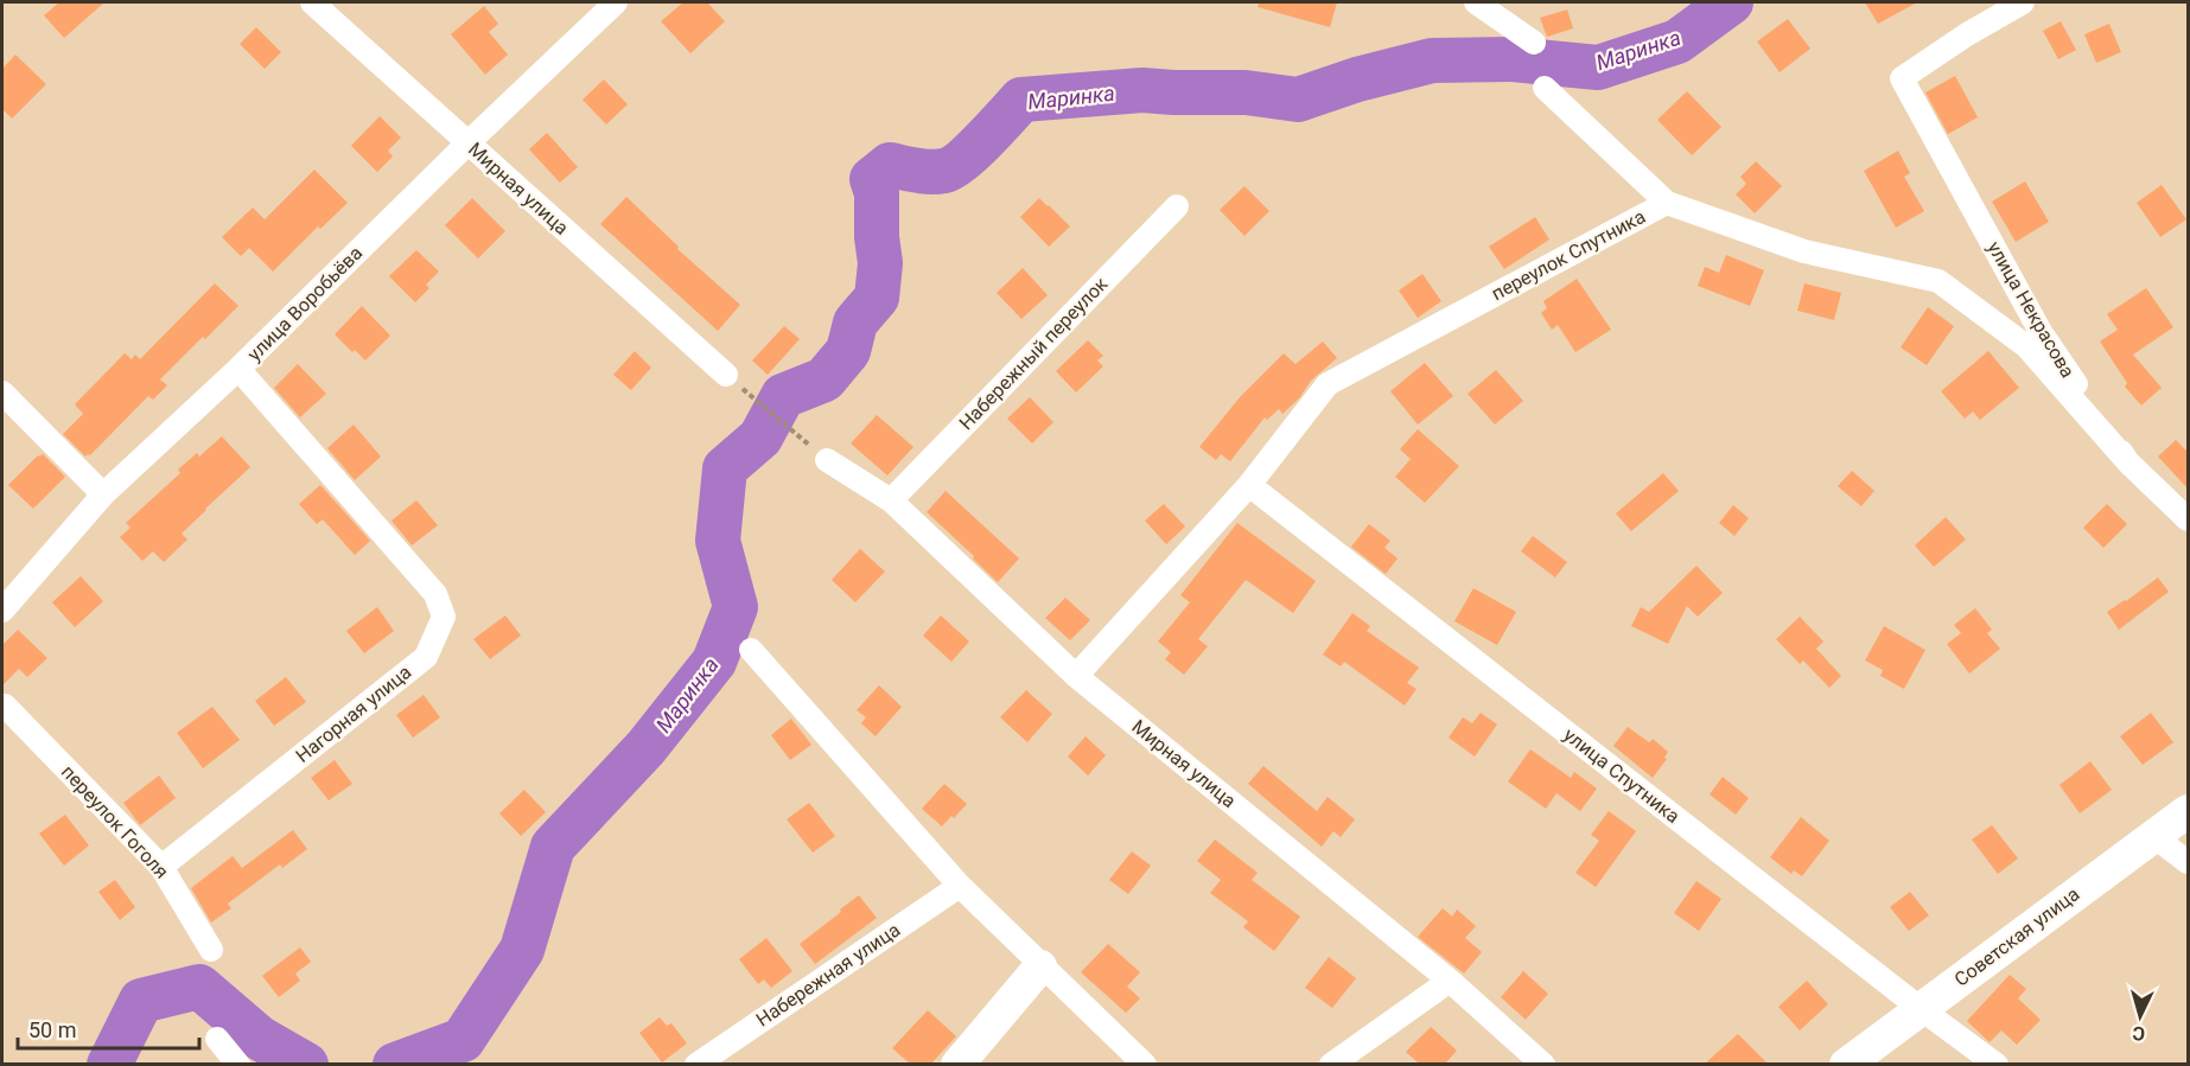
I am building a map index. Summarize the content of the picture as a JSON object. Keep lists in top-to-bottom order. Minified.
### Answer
{"streets":{"street":["Мирная улица","переулок Спутника","улица Воробьёва","улица Некрасова","Набережный переулок","Нагорная улица","улица Спутника","переулок Гоголя","Советская улица","Набережная улица"]},"crossings":[["Мирная улица","переулок Спутника"],["Мирная улица","улица Воробьёва"],["Мирная улица","Набережный переулок"],["переулок Спутника","улица Некрасова"],["переулок Спутника","улица Спутника"],["улица Воробьёва","Нагорная улица"],["Нагорная улица","переулок Гоголя"],["улица Спутника","Советская улица"]],"water":["Маринка"],"scale_bar":"50 m","north":"bottom"}
